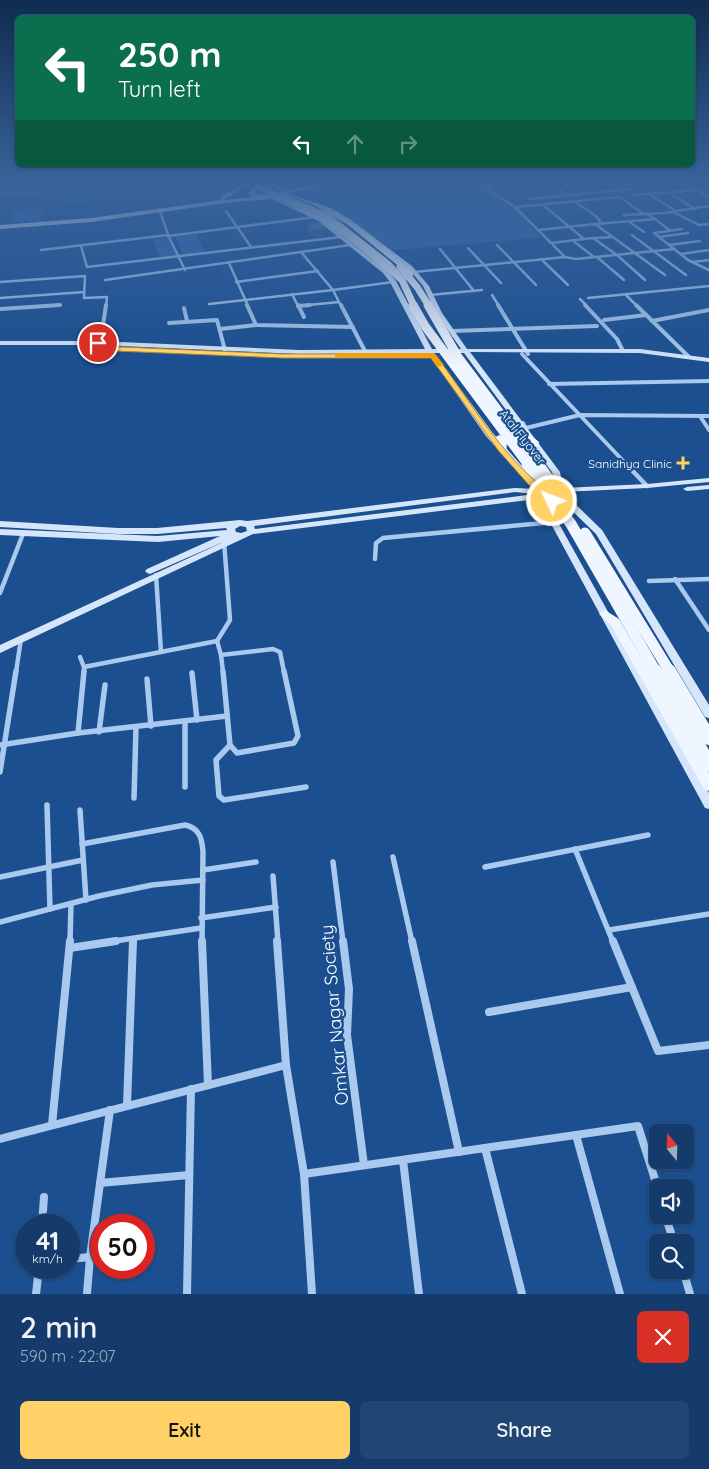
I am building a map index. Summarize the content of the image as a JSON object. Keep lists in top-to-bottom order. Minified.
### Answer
{"streets":{"main road":["Atal Flyover"],"street":["Omkar Nagar Society"]},"places":{"health":["Sanidhya Clinic"]},"north":"top","page":{"turn":["250 m","Turn left"],"speed":"41 km/h","limit":"50","heading":["2 min","590 m · 22:07"],"buttons":["Exit","Share"]}}
